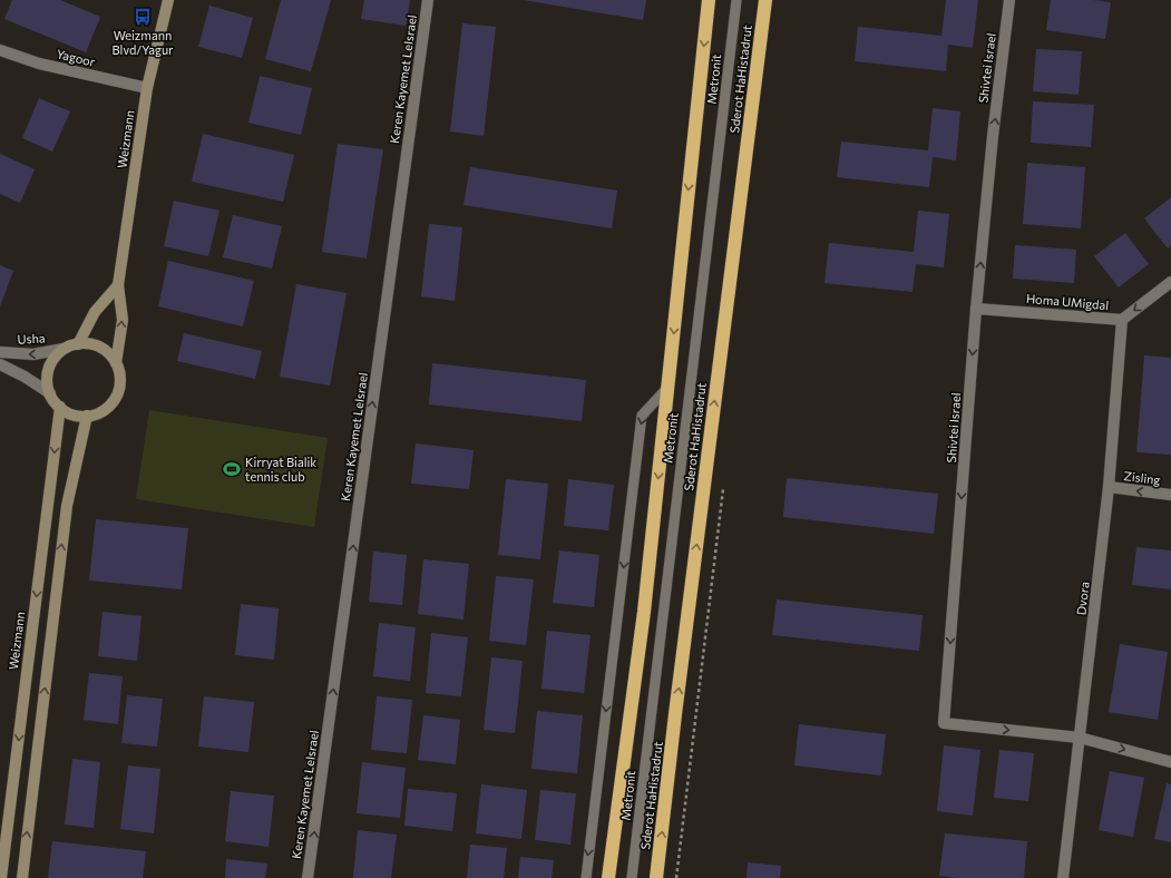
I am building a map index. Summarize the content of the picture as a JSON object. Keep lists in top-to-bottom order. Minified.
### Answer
{"streets":{"highway":["Sderot HaHistadrut"],"street":["Yagoor","Shivtei Israel","Keren Kayemet LeIsrael","Weizmann","Homa UMigdal","Usha","Zisling","Dvora"],"lane":["Metronit"]},"crossings":[["Yagoor","Weizmann"],["Shivtei Israel","Homa UMigdal"],["Shivtei Israel","Dvora"],["Weizmann","Usha"],["Homa UMigdal","Dvora"],["Zisling","Dvora"]],"one_way":["Keren Kayemet LeIsrael","Usha","Zisling"],"places":{"bus stop":["Weizmann Blvd/Yagur"],"sports":["Kirryat Bialik tennis club"]}}
